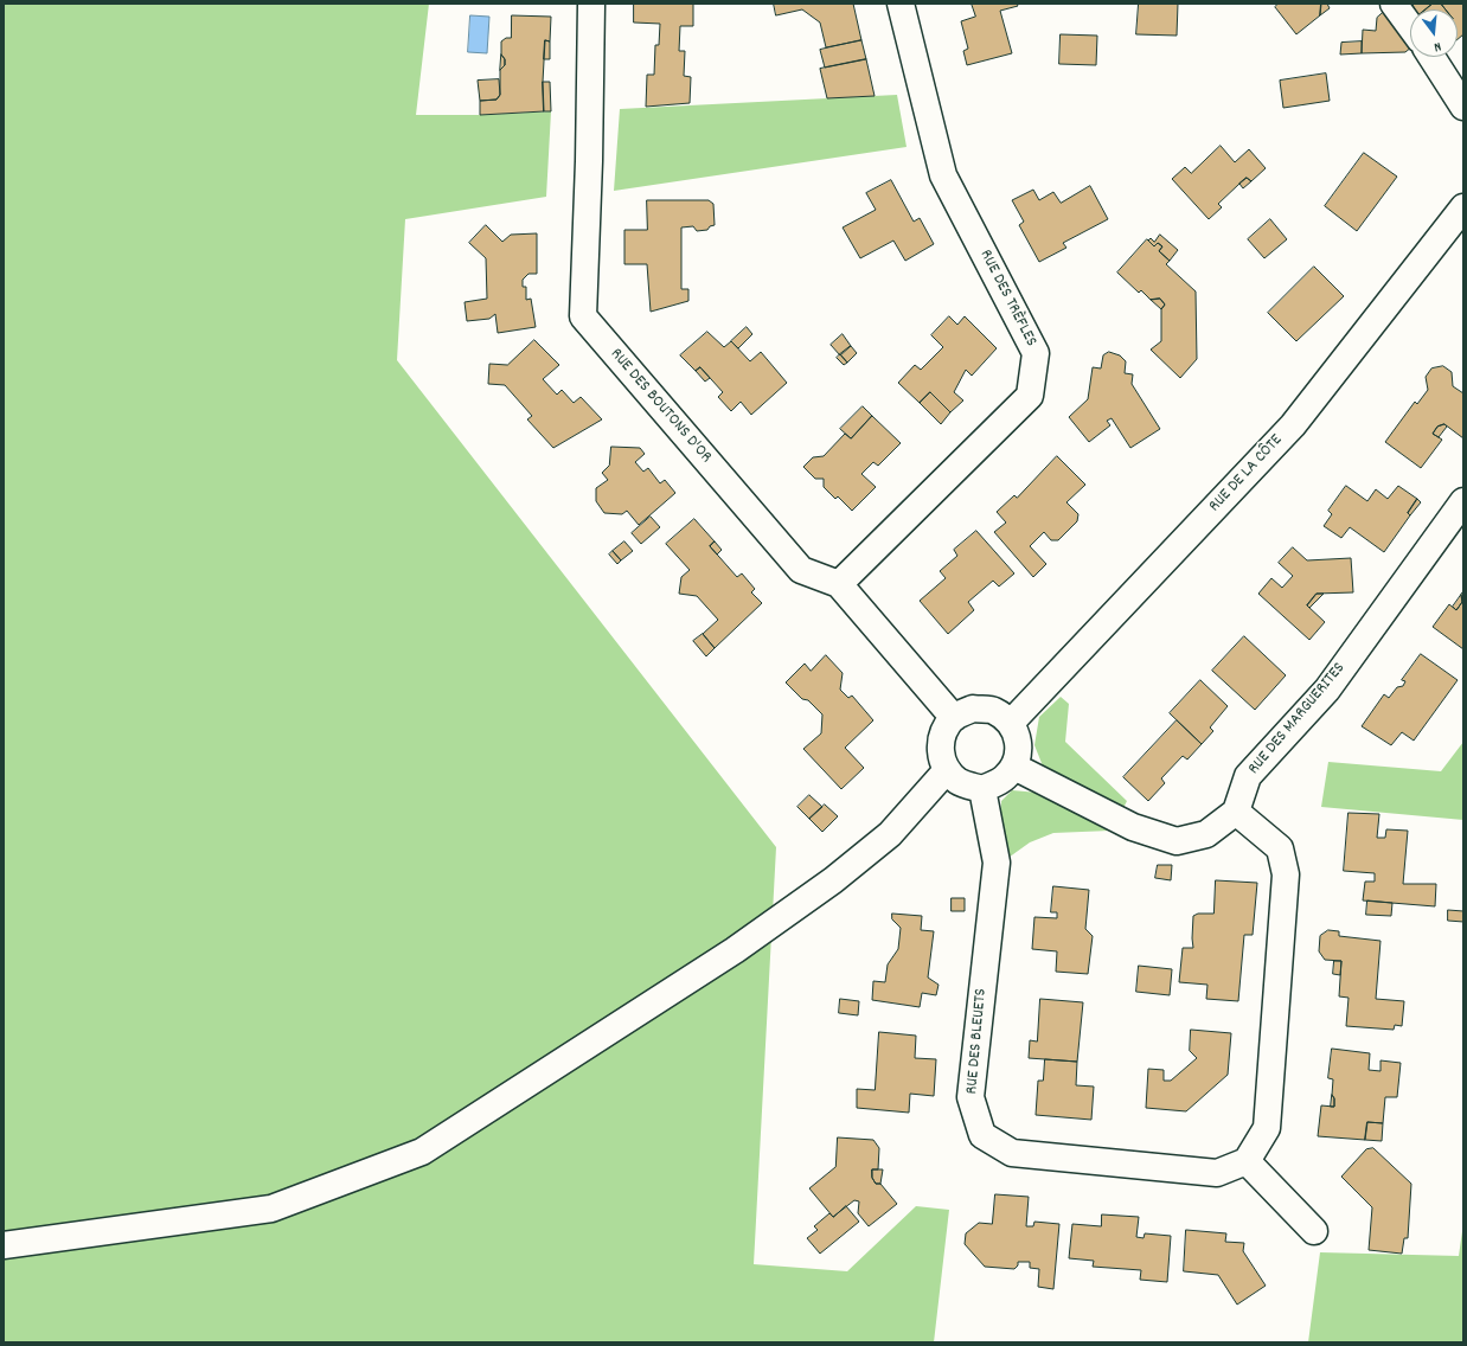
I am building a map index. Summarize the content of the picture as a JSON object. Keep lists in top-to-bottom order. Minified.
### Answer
{"streets":{"street":["RUE DES TRÈFLES","RUE DES BOUTONS D'OR","RUE DE LA CÔTE","RUE DES MARGUERITES","RUE DES BLEUETS"]},"crossings":[["RUE DES TRÈFLES","RUE DES BOUTONS D'OR"],["RUE DES BOUTONS D'OR","RUE DE LA CÔTE"],["RUE DES BOUTONS D'OR","RUE DES BLEUETS"],["RUE DE LA CÔTE","RUE DES BLEUETS"]],"north":"bottom"}
